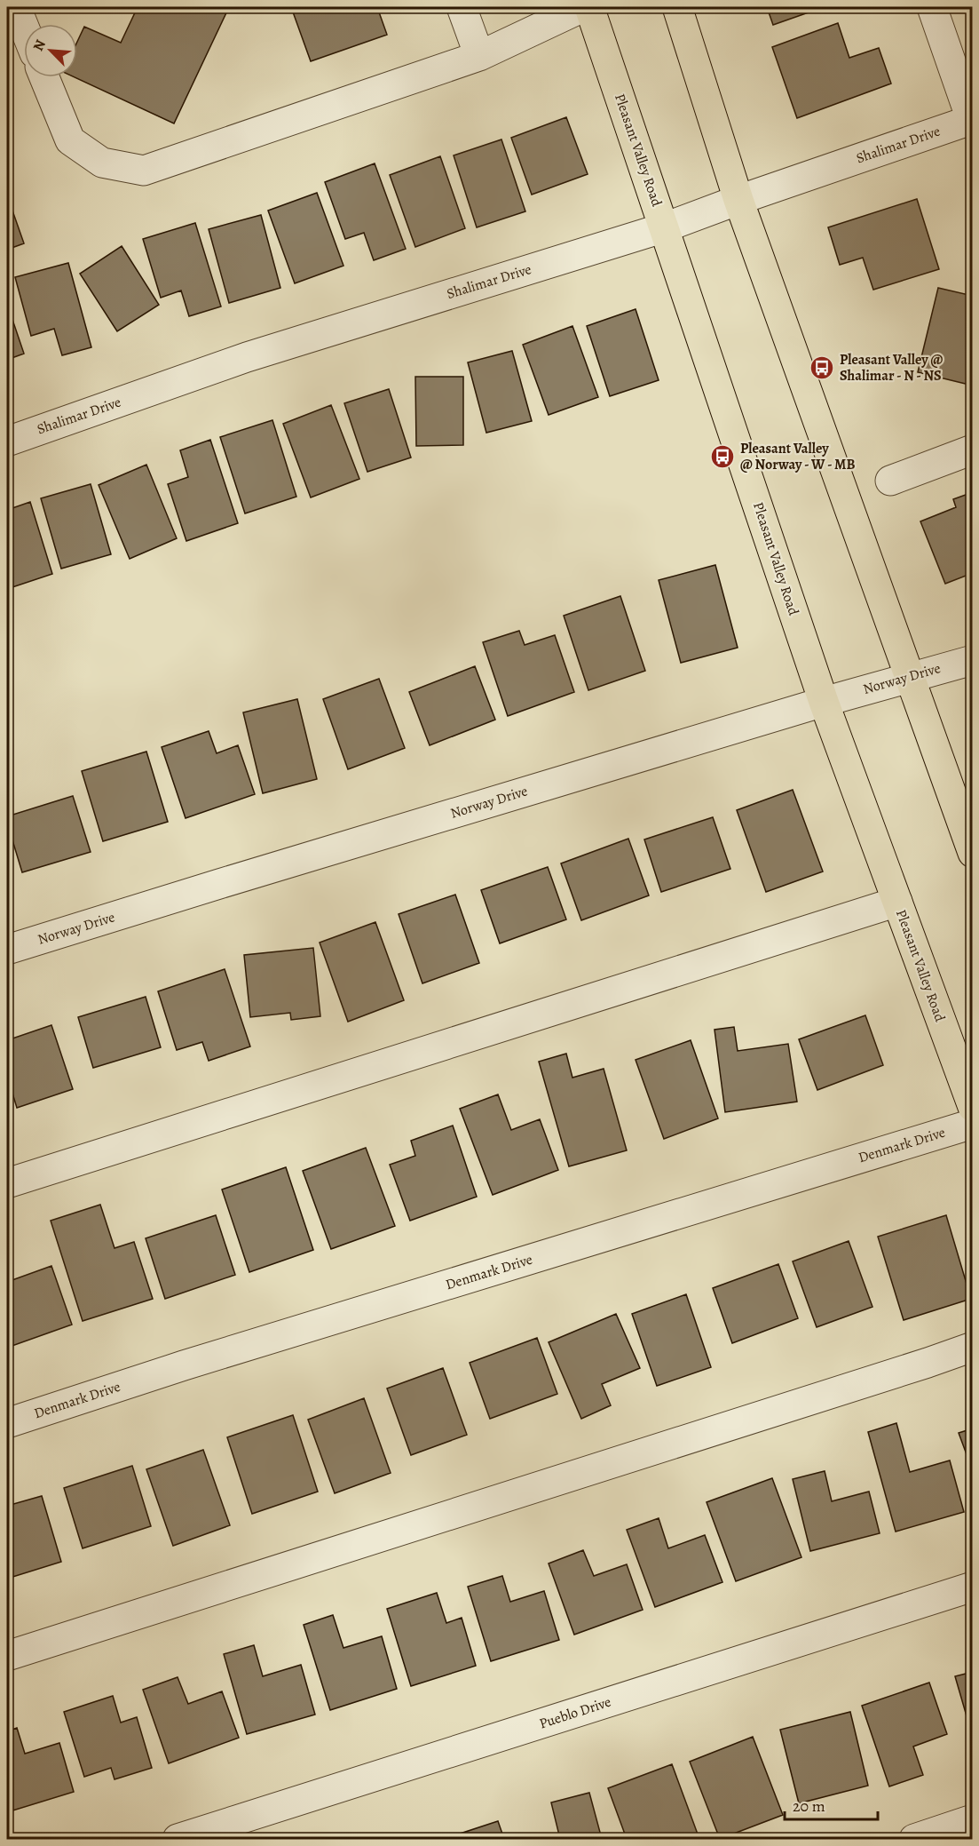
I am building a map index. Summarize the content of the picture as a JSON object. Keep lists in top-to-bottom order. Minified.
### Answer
{"streets":{"main road":["Pleasant Valley Road"],"street":["Shalimar Drive","Norway Drive","Denmark Drive","Pueblo Drive"]},"crossings":[["Shalimar Drive","Pleasant Valley Road"],["Pleasant Valley Road","Norway Drive"]],"places":{"bus stop":["Pleasant Valley @ Shalimar - N - NS","Pleasant Valley @ Norway - W - MB"]},"scale_bar":"20 m","north":"top left"}
